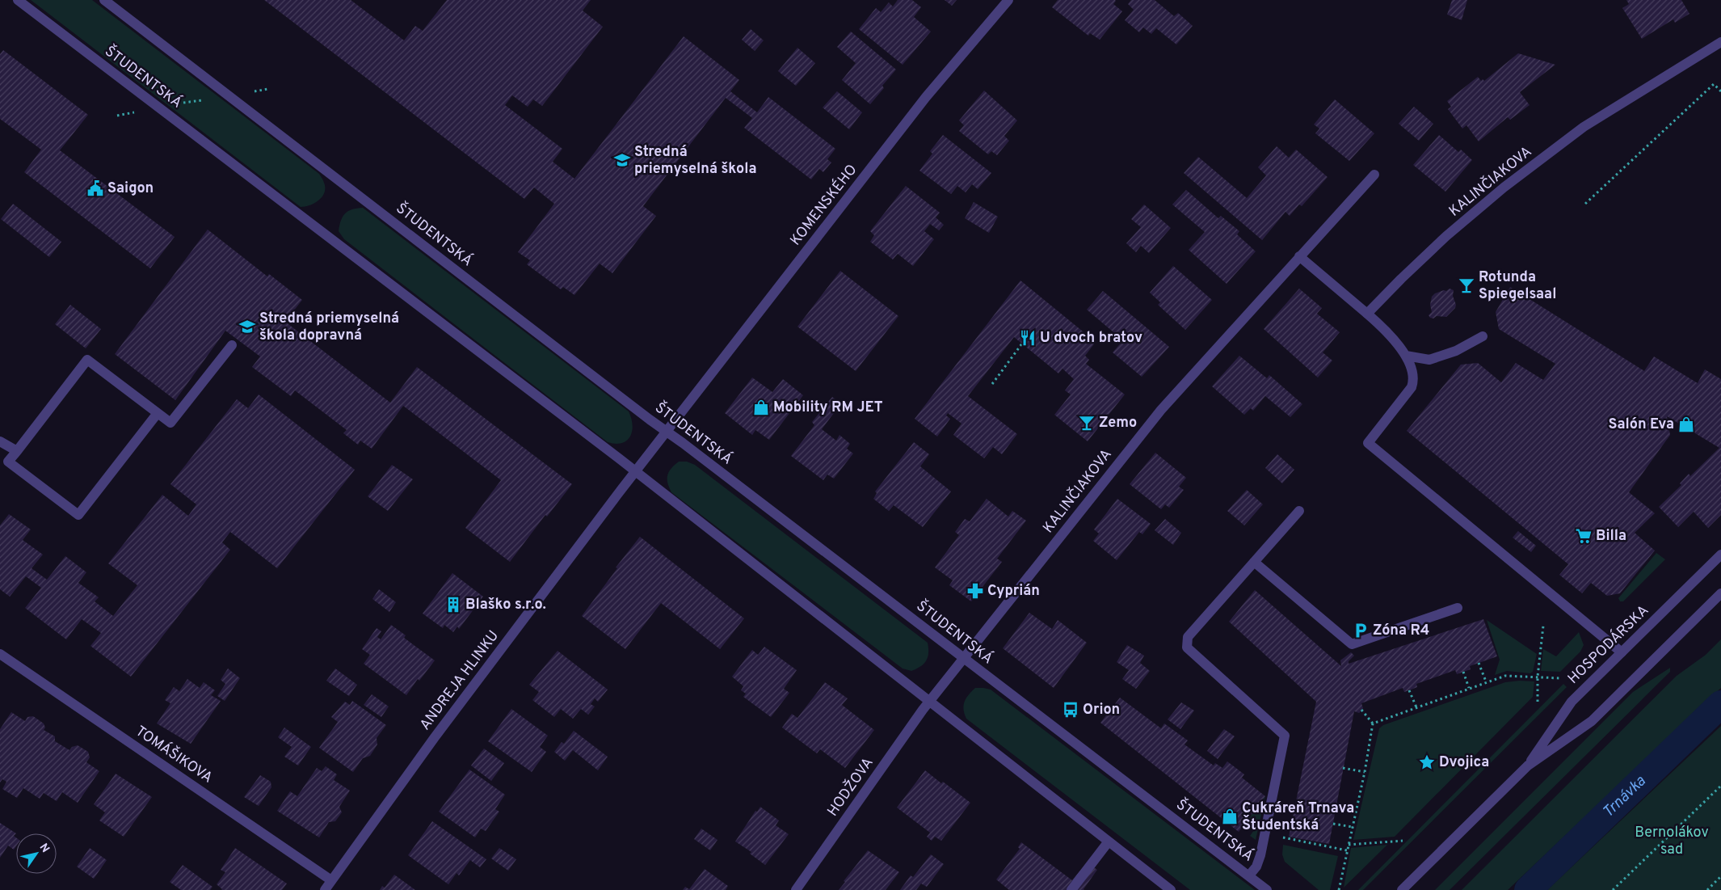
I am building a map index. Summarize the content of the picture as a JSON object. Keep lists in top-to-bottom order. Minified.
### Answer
{"streets":{"street":["ŠTUDENTSKÁ","KALINČIAKOVA","KOMENSKÉHO","HOSPODÁRSKA","ANDREJA HLINKU","TOMÁŠIKOVA","HODŽOVA"]},"crossings":[["ŠTUDENTSKÁ","KALINČIAKOVA"],["ŠTUDENTSKÁ","KOMENSKÉHO"],["ŠTUDENTSKÁ","ANDREJA HLINKU"],["ŠTUDENTSKÁ","HODŽOVA"],["KALINČIAKOVA","HODŽOVA"],["KOMENSKÉHO","ANDREJA HLINKU"],["ANDREJA HLINKU","TOMÁŠIKOVA"]],"water":["Trnávka"],"parks":["Bernolákov sad"],"places":{"school or university":["Stredná priemyselná škola","Stredná priemyselná škola dopravná"],"public building":["Saigon"],"bar":["Rotunda Spiegelsaal","Zemo"],"restaurant":["U dvoch bratov"],"shop":["Mobility RM JET","Salón Eva","Cukráreň Trnava Študentská"],"supermarket":["Billa"],"pharmacy":["Cyprián"],"building":["Blaško s.r.o."],"parking":["Zóna R4"],"bus stop":["Orion"],"place":["Dvojica"]},"north":"top right"}
